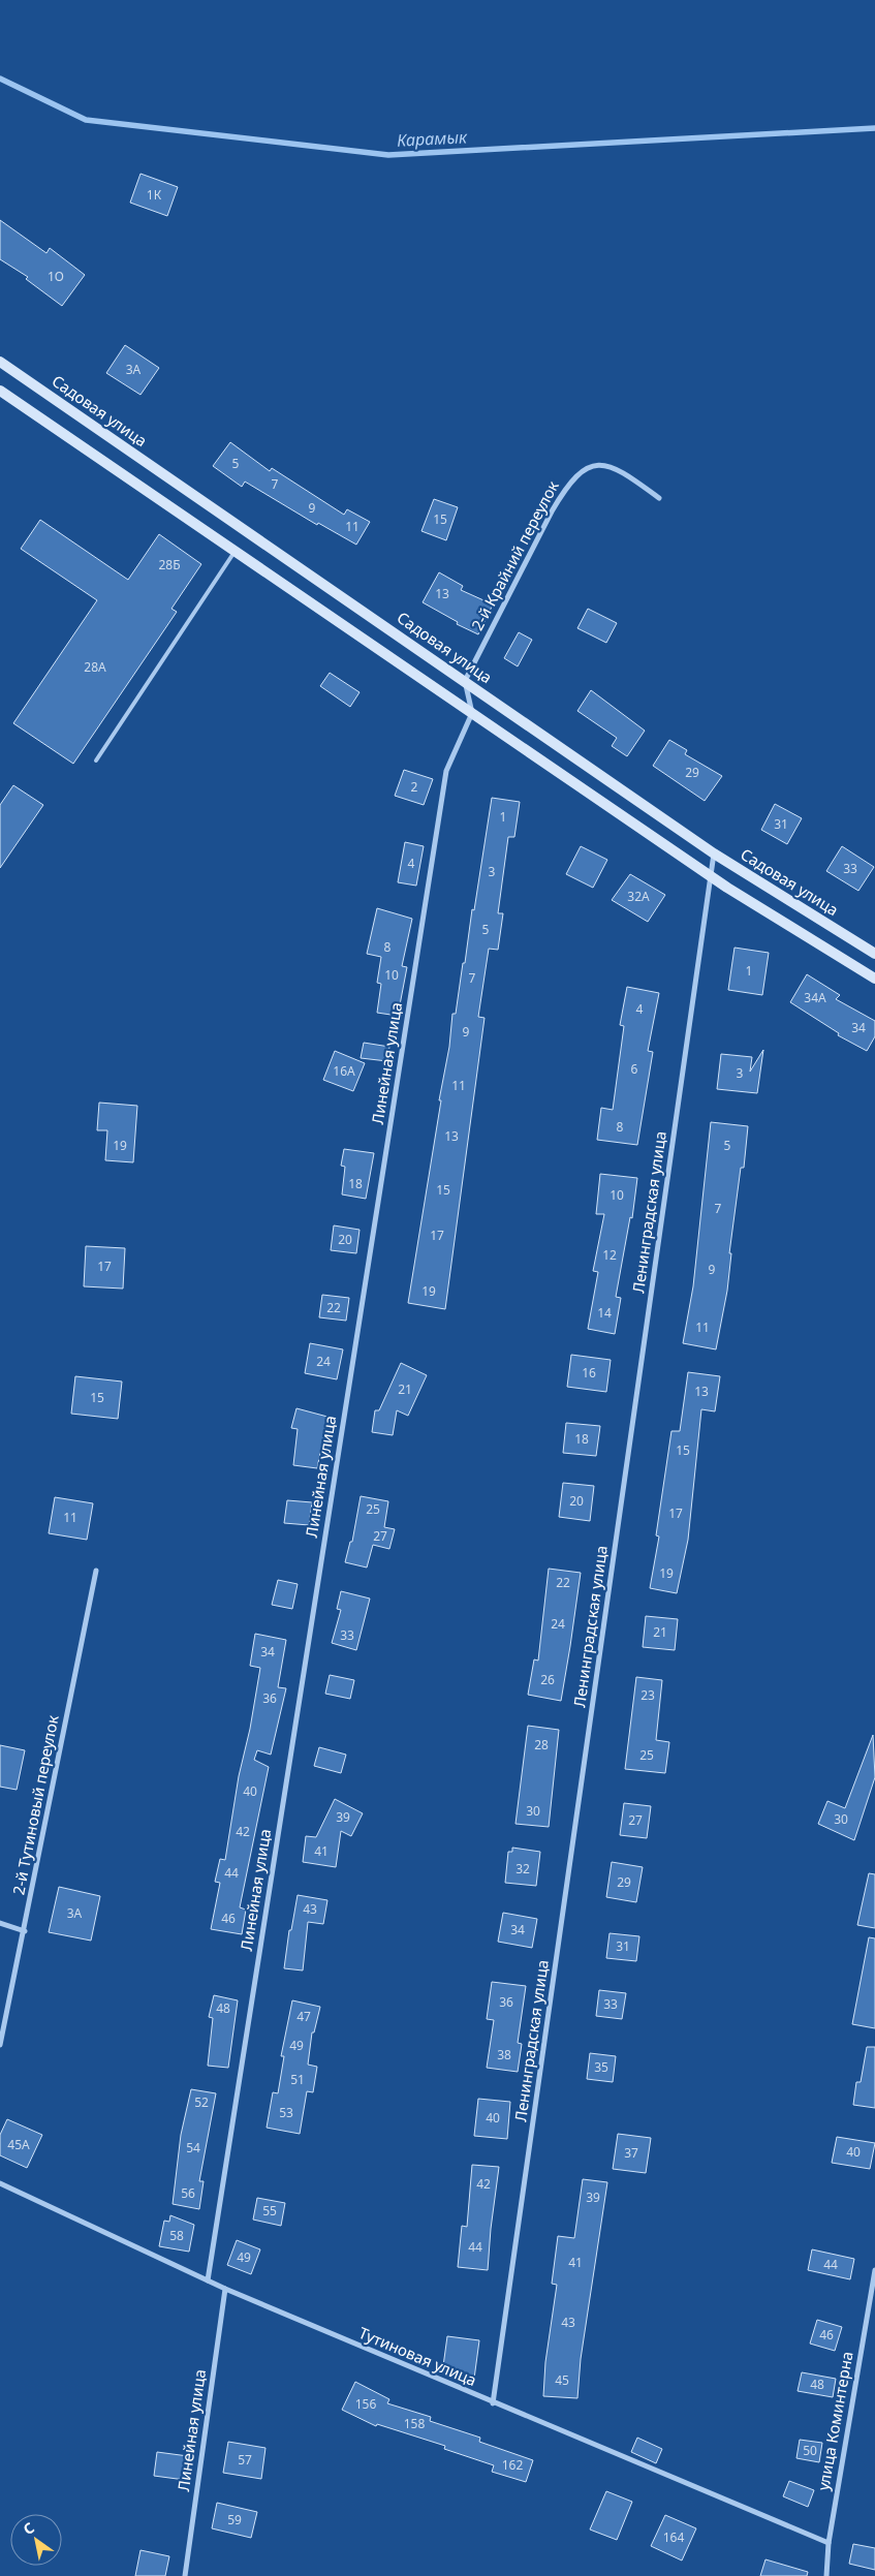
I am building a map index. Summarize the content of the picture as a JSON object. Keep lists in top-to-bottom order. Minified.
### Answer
{"streets":{"street":["Садовая улица","2-й Крайний переулок","Линейная улица","Ленинградская улица","2-й Тутиновый переулок","Тутиновая улица","улица Коминтерна"]},"crossings":[["Садовая улица","2-й Крайний переулок"],["Садовая улица","Ленинградская улица"],["Линейная улица","Тутиновая улица"],["Ленинградская улица","Тутиновая улица"],["Тутиновая улица","улица Коминтерна"]],"water":["Карамык"],"house_numbers":["1К","1О","3А","5","7","9","15","11","28Б","13","28А","29","2","1","31","4","33","3","32А","5","8","1","10","7","34А","4","34","9","6","16А","3","11","8","13","19","5","18","15","10","7","17","20","12","17","9","19","22","14","11","24","16","21","13","15","18","15","20","25","17","11","27","19","22","24","21","33","34","26","23","36","28","25","40","30","39","30","27","42","41","32","44","29","43","3А","46","34","31","36","33","48","47","49","38","35","51","52","53","40","45А","54","40","37","42","56","39","55","58","44","49","41","44","43","46","45","48","156","158","50","57","162","59","164"],"north":"top left"}
